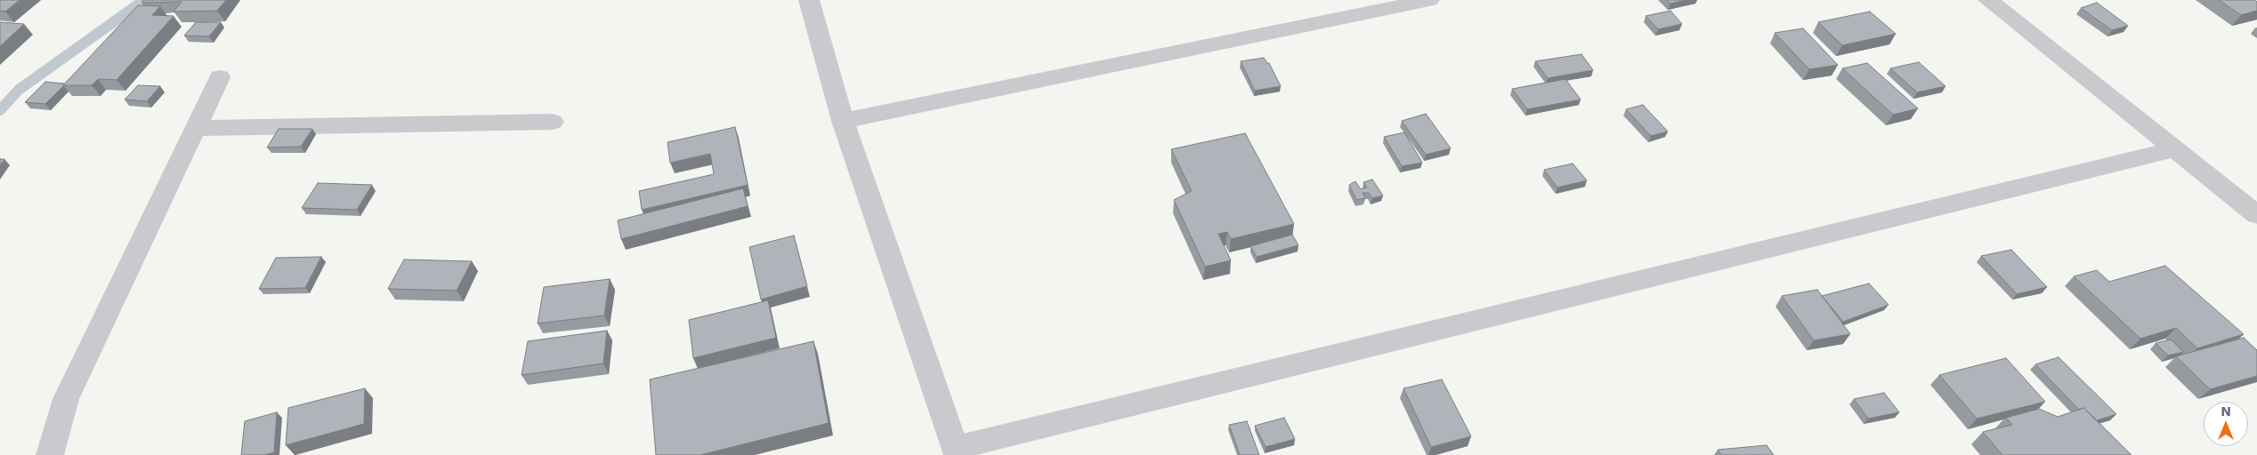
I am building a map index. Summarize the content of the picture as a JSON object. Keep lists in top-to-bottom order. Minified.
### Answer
{"north":"top"}
